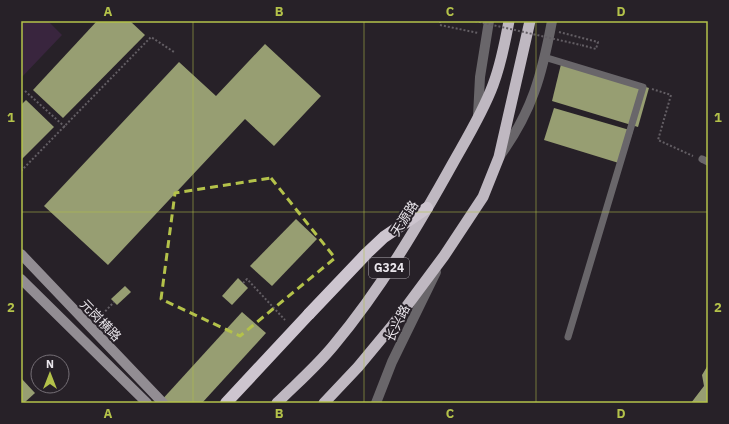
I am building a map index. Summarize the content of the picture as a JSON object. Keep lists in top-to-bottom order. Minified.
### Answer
{"streets":{"highway":["天源路","G324"],"main road":["元岗横路"],"street":["长兴路"]},"crossings":[["G324","长兴路"]],"north":"top","grid":{"columns":["A","B","C","D"],"rows":["1","2"]}}
